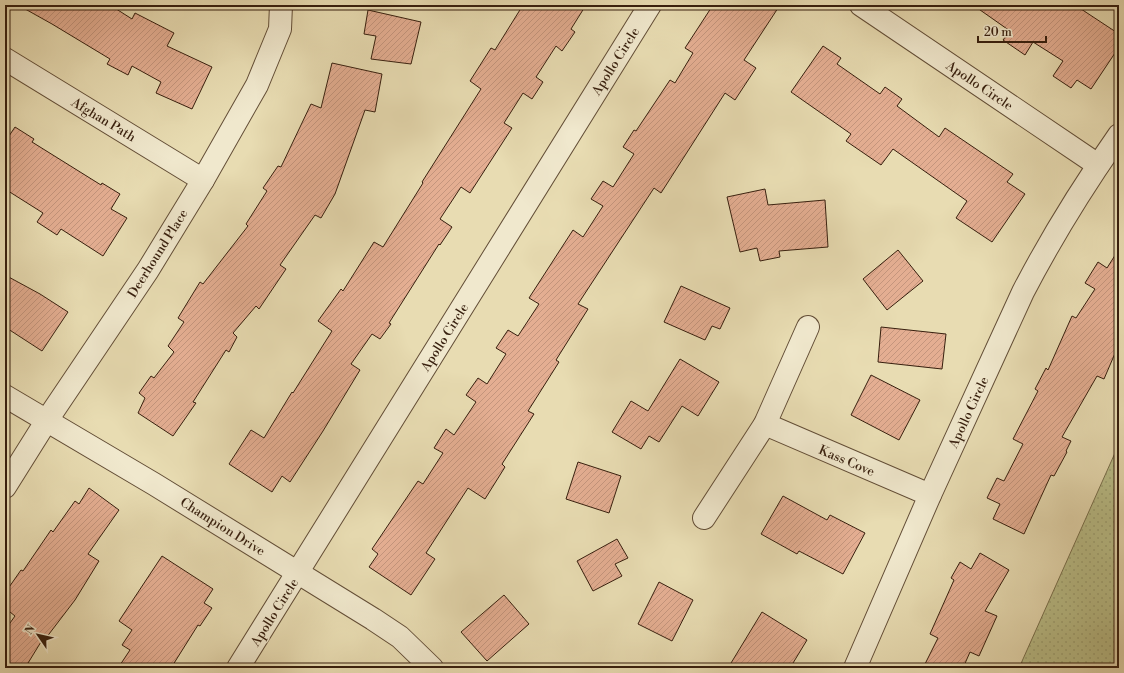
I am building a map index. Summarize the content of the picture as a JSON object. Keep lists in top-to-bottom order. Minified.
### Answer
{"streets":{"street":["Apollo Circle","Afghan Path","Deerhound Place","Kass Cove","Champion Drive"]},"crossings":[["Apollo Circle","Kass Cove"],["Apollo Circle","Champion Drive"],["Afghan Path","Deerhound Place"],["Deerhound Place","Champion Drive"]],"scale_bar":"20 m","north":"top left"}
